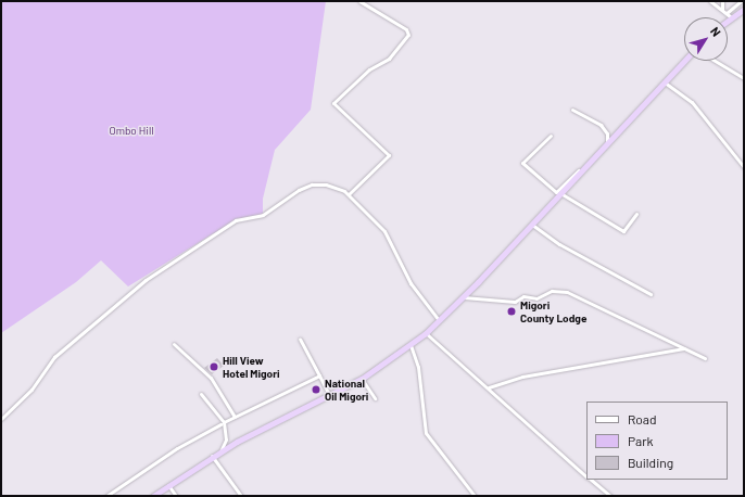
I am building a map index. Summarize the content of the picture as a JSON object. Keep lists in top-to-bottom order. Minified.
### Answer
{"parks":["Ombo Hill"],"places":["Migori County Lodge","Hill View Hotel Migori","National Oil Migori"],"legend":["Road","Park","Building"],"north":"top right"}
